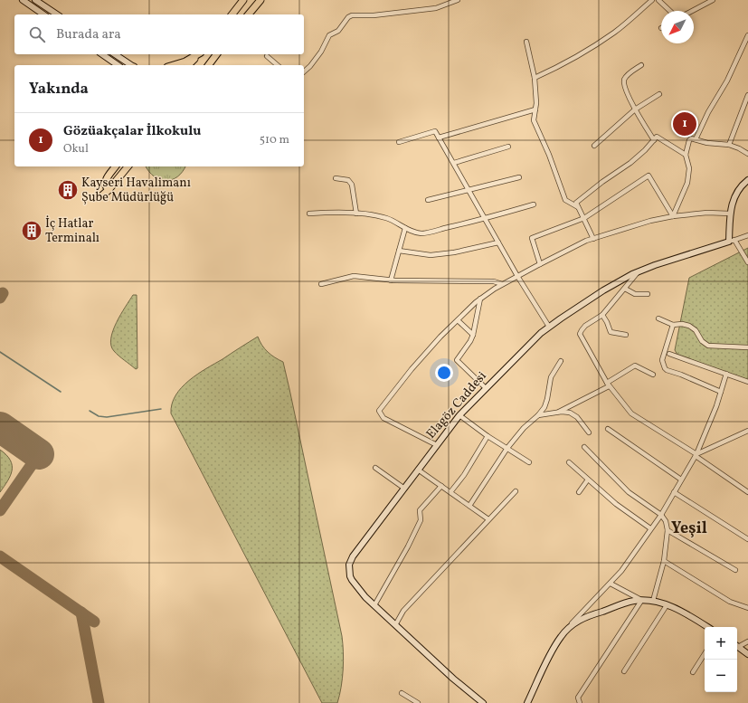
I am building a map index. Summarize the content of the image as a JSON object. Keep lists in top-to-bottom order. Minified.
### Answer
{"streets":{"street":["Elagöz Caddesi"]},"districts":["Yeşil"],"places":{"building":["Kayseri Havalimanı Şube Müdürlüğü","İç Hatlar Terminalı"]},"north":"bottom left","page":{"search":"Burada ara","heading":"Yakında","pins":"1","list":[{"mark":"1","name":"Gözüakçalar İlkokulu","note":"Okul","value":"510 m"}],"map_buttons":["+","−"]}}
